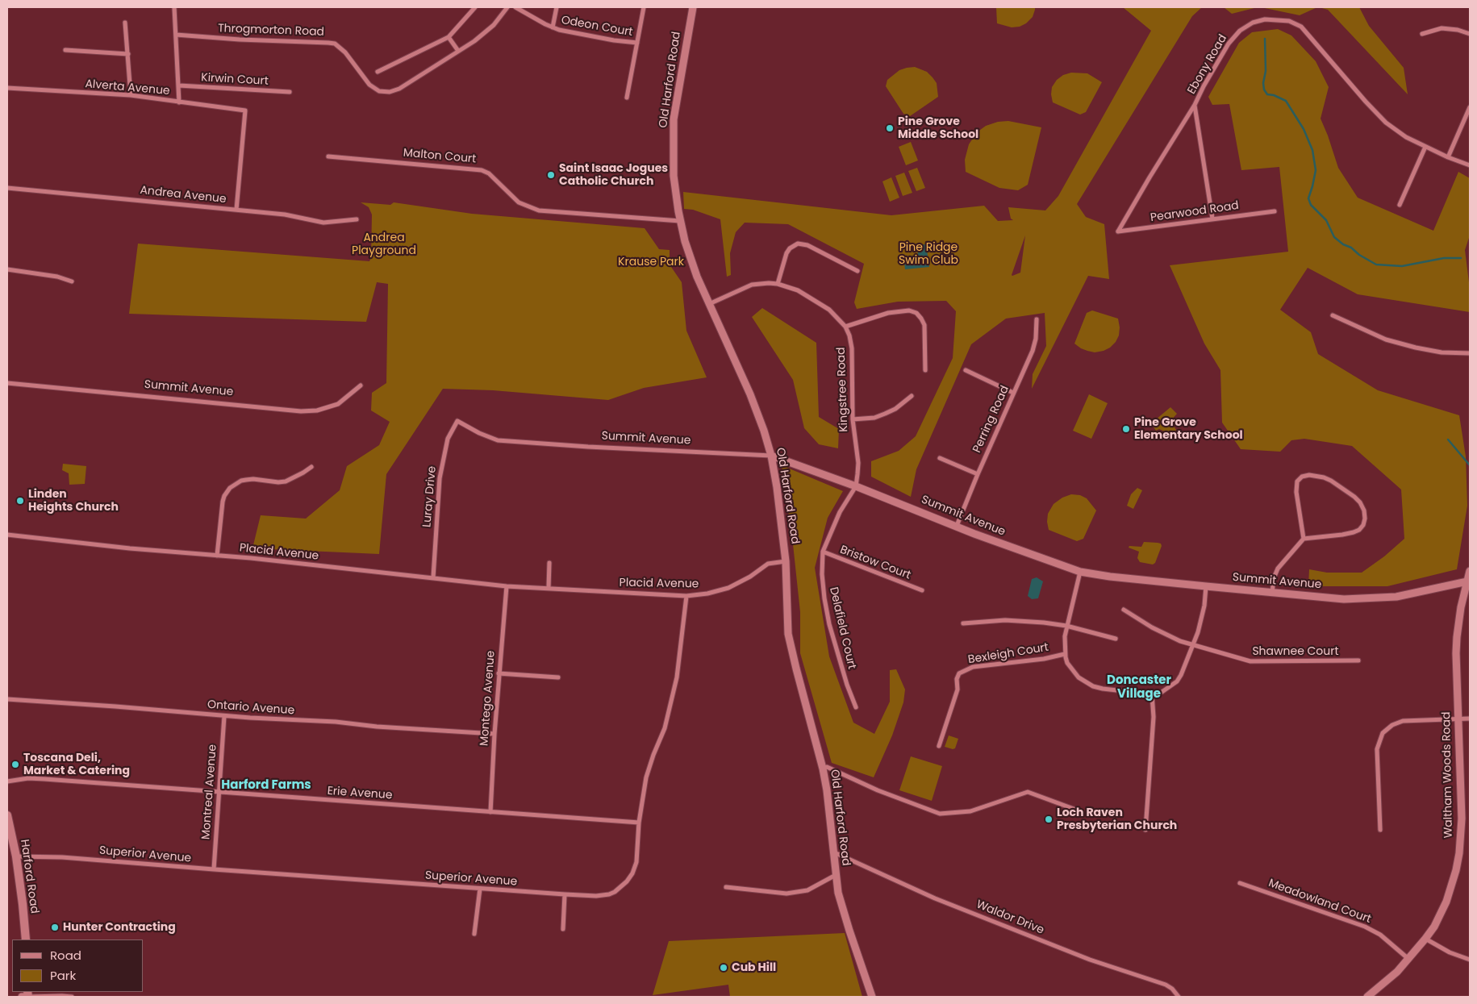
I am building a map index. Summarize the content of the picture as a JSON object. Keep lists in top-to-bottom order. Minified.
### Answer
{"streets":{"main road":["Harford Road"],"street":["Odeon Court","Throgmorton Road","Ebony Road","Kirwin Court","Old Harford Road","Alverta Avenue","Malton Court","Andrea Avenue","Pearwood Road","Summit Avenue","Kingstree Road","Perring Road","Luray Drive","Placid Avenue","Bristow Court","Delafield Court","Shawnee Court","Bexleigh Court","Montego Avenue","Ontario Avenue","Waltham Woods Road","Montreal Avenue","Erie Avenue","Superior Avenue","Meadowland Court","Waldor Drive"]},"crossings":[["Ebony Road","Pearwood Road"],["Old Harford Road","Malton Court"],["Old Harford Road","Summit Avenue"],["Old Harford Road","Kingstree Road"],["Old Harford Road","Placid Avenue"],["Old Harford Road","Waldor Drive"],["Alverta Avenue","Andrea Avenue"],["Summit Avenue","Kingstree Road"],["Summit Avenue","Perring Road"],["Summit Avenue","Luray Drive"],["Summit Avenue","Delafield Court"],["Summit Avenue","Waltham Woods Road"],["Kingstree Road","Delafield Court"],["Luray Drive","Placid Avenue"],["Placid Avenue","Montego Avenue"],["Placid Avenue","Superior Avenue"],["Bristow Court","Delafield Court"],["Montego Avenue","Ontario Avenue"],["Montego Avenue","Erie Avenue"],["Ontario Avenue","Montreal Avenue"],["Waltham Woods Road","Meadowland Court"],["Montreal Avenue","Erie Avenue"],["Montreal Avenue","Superior Avenue"],["Erie Avenue","Superior Avenue"],["Superior Avenue","Harford Road"]],"districts":["Doncaster Village","Harford Farms"],"parks":["Andrea Playground","Pine Ridge Swim Club","Krause Park"],"places":["Pine Grove Middle School","Saint Isaac Jogues Catholic Church","Pine Grove Elementary School","Linden Heights Church","Toscana Deli, Market & Catering","Loch Raven Presbyterian Church","Hunter Contracting","Cub Hill"],"legend":["Road","Park"]}
